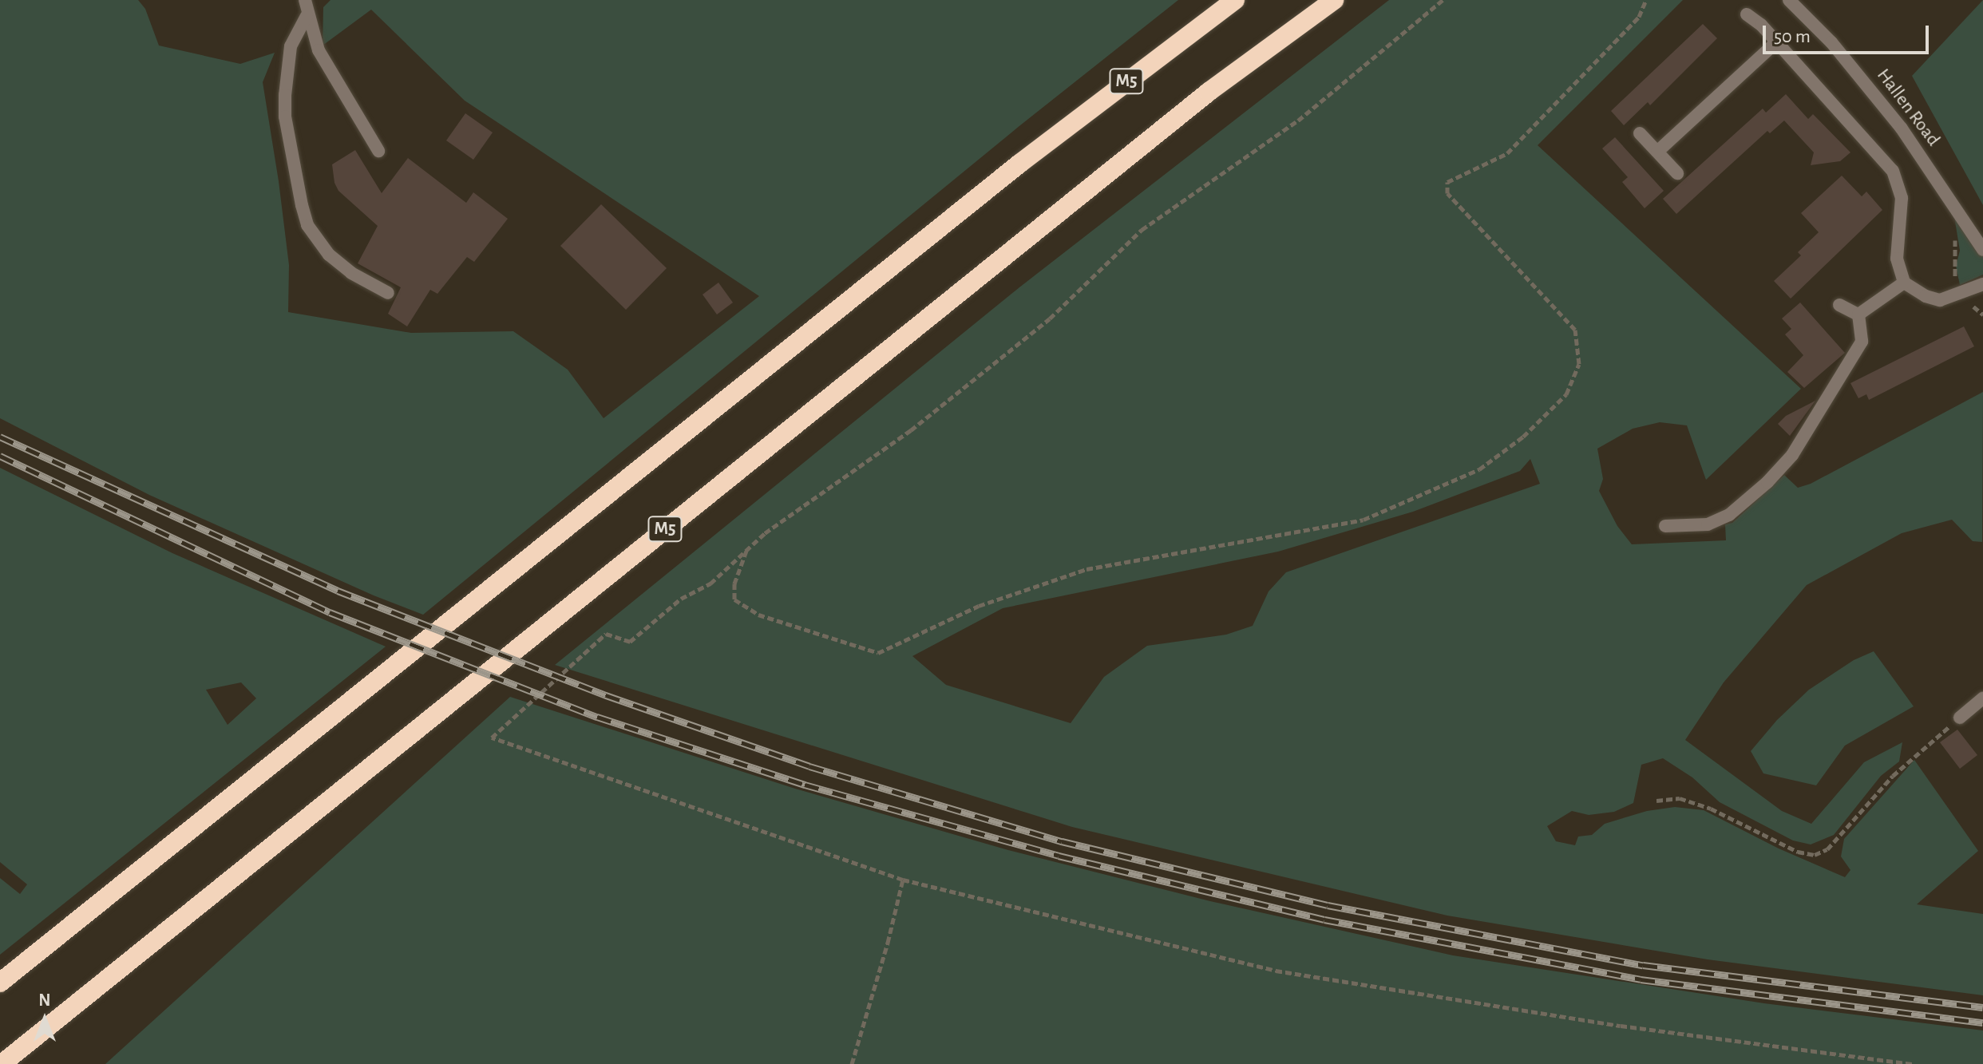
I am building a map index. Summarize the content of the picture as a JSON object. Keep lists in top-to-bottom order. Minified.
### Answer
{"streets":{"highway":["M5"],"street":["Hallen Road"]},"scale_bar":"50 m","north":"top"}
